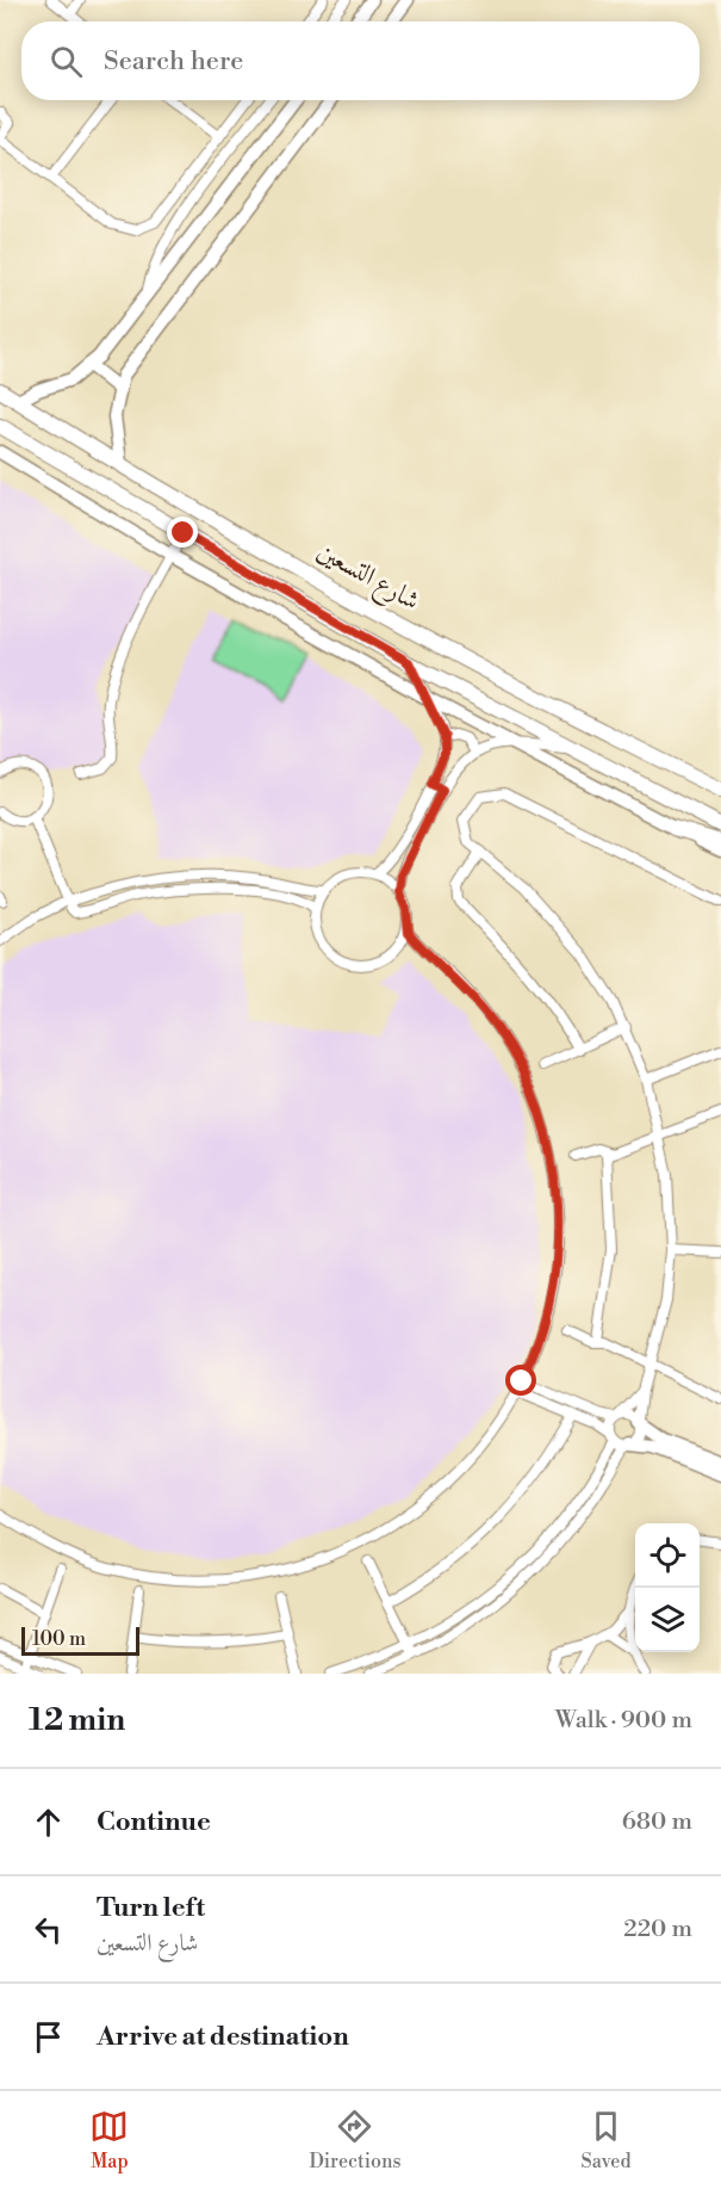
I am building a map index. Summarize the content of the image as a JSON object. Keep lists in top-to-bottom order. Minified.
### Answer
{"streets":{"main road":["شارع التسعين"]},"scale_bar":"100 m","page":{"search":"Search here","scale":"100 m","heading":["12 min","Walk · 900 m"],"list":[["Continue","680 m"],["Turn left","شارع التسعين","220 m"],"Arrive at destination"],"nav":["Map","Directions","Saved"]}}
